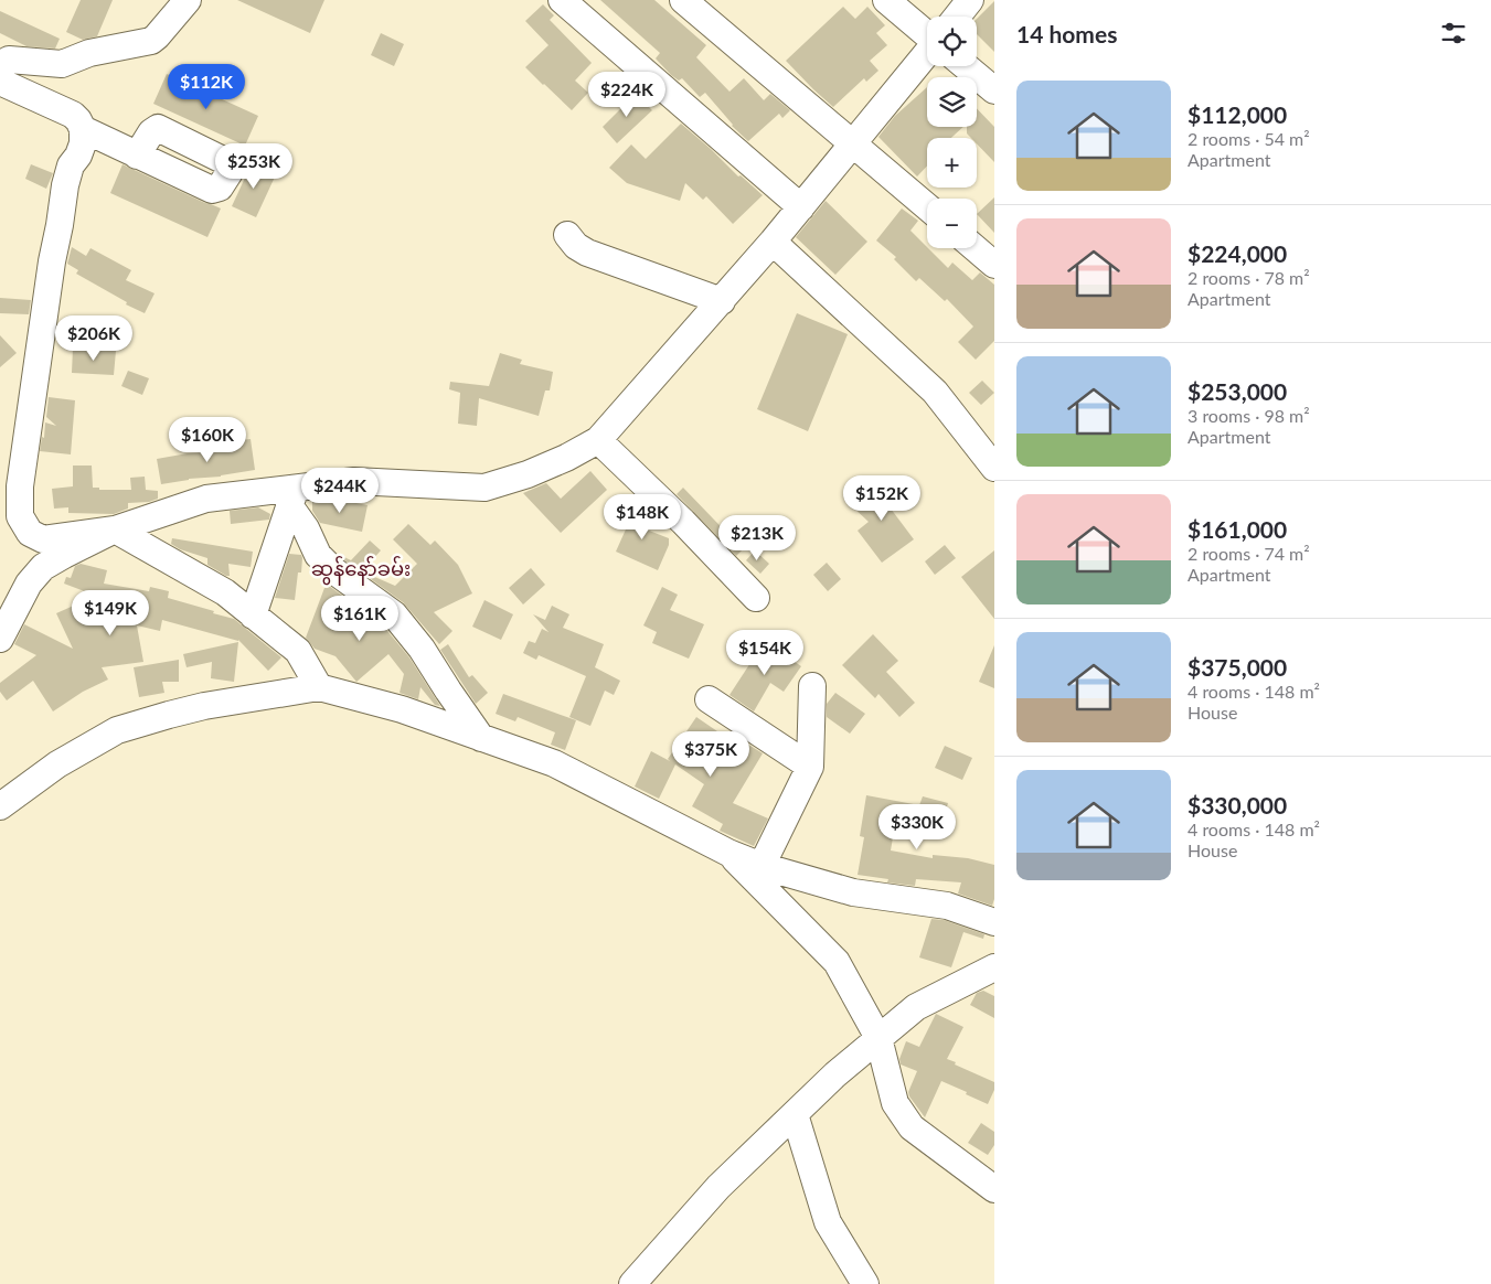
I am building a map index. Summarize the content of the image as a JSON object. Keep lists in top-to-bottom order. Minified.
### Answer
{"districts":["ဆွန်နော်ခမ်း"],"page":{"heading":"14 homes","map_buttons":["+","−"],"price":["$112K","$224K","$253K","$206K","$160K","$244K","$152K","$148K","$213K","$149K","$161K","$154K","$375K","$330K"],"list":[{"name":"$112,000","note":"2 rooms · 54 m² · Apartment"},{"name":"$224,000","note":"2 rooms · 78 m² · Apartment"},{"name":"$253,000","note":"3 rooms · 98 m² · Apartment"},{"name":"$161,000","note":"2 rooms · 74 m² · Apartment"},{"name":"$375,000","note":"4 rooms · 148 m² · House"},{"name":"$330,000","note":"4 rooms · 148 m² · House"}]}}
